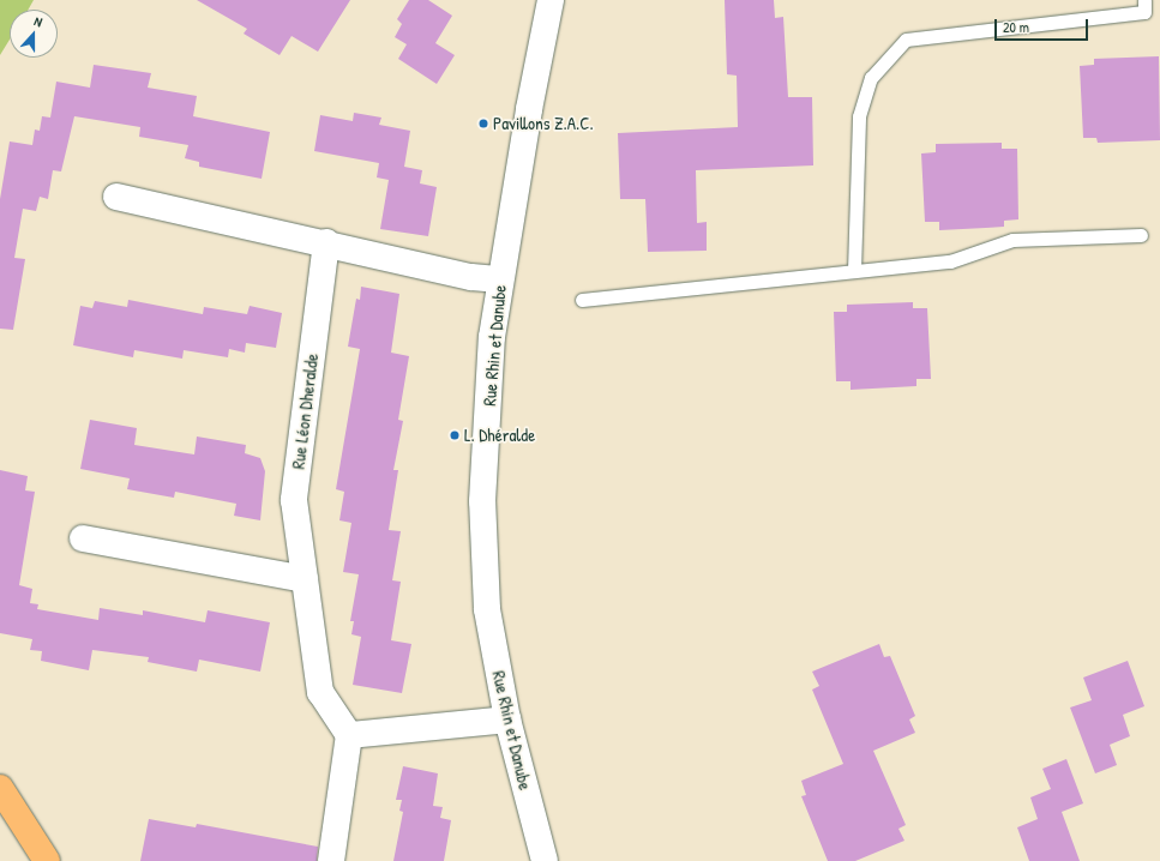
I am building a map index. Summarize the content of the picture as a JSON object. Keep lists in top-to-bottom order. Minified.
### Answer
{"streets":{"street":["Rue Rhin et Danube","Rue Léon Dheralde"]},"places":["Pavillons Z.A.C.","L. Dhéralde"],"scale_bar":"20 m","north":"top"}
